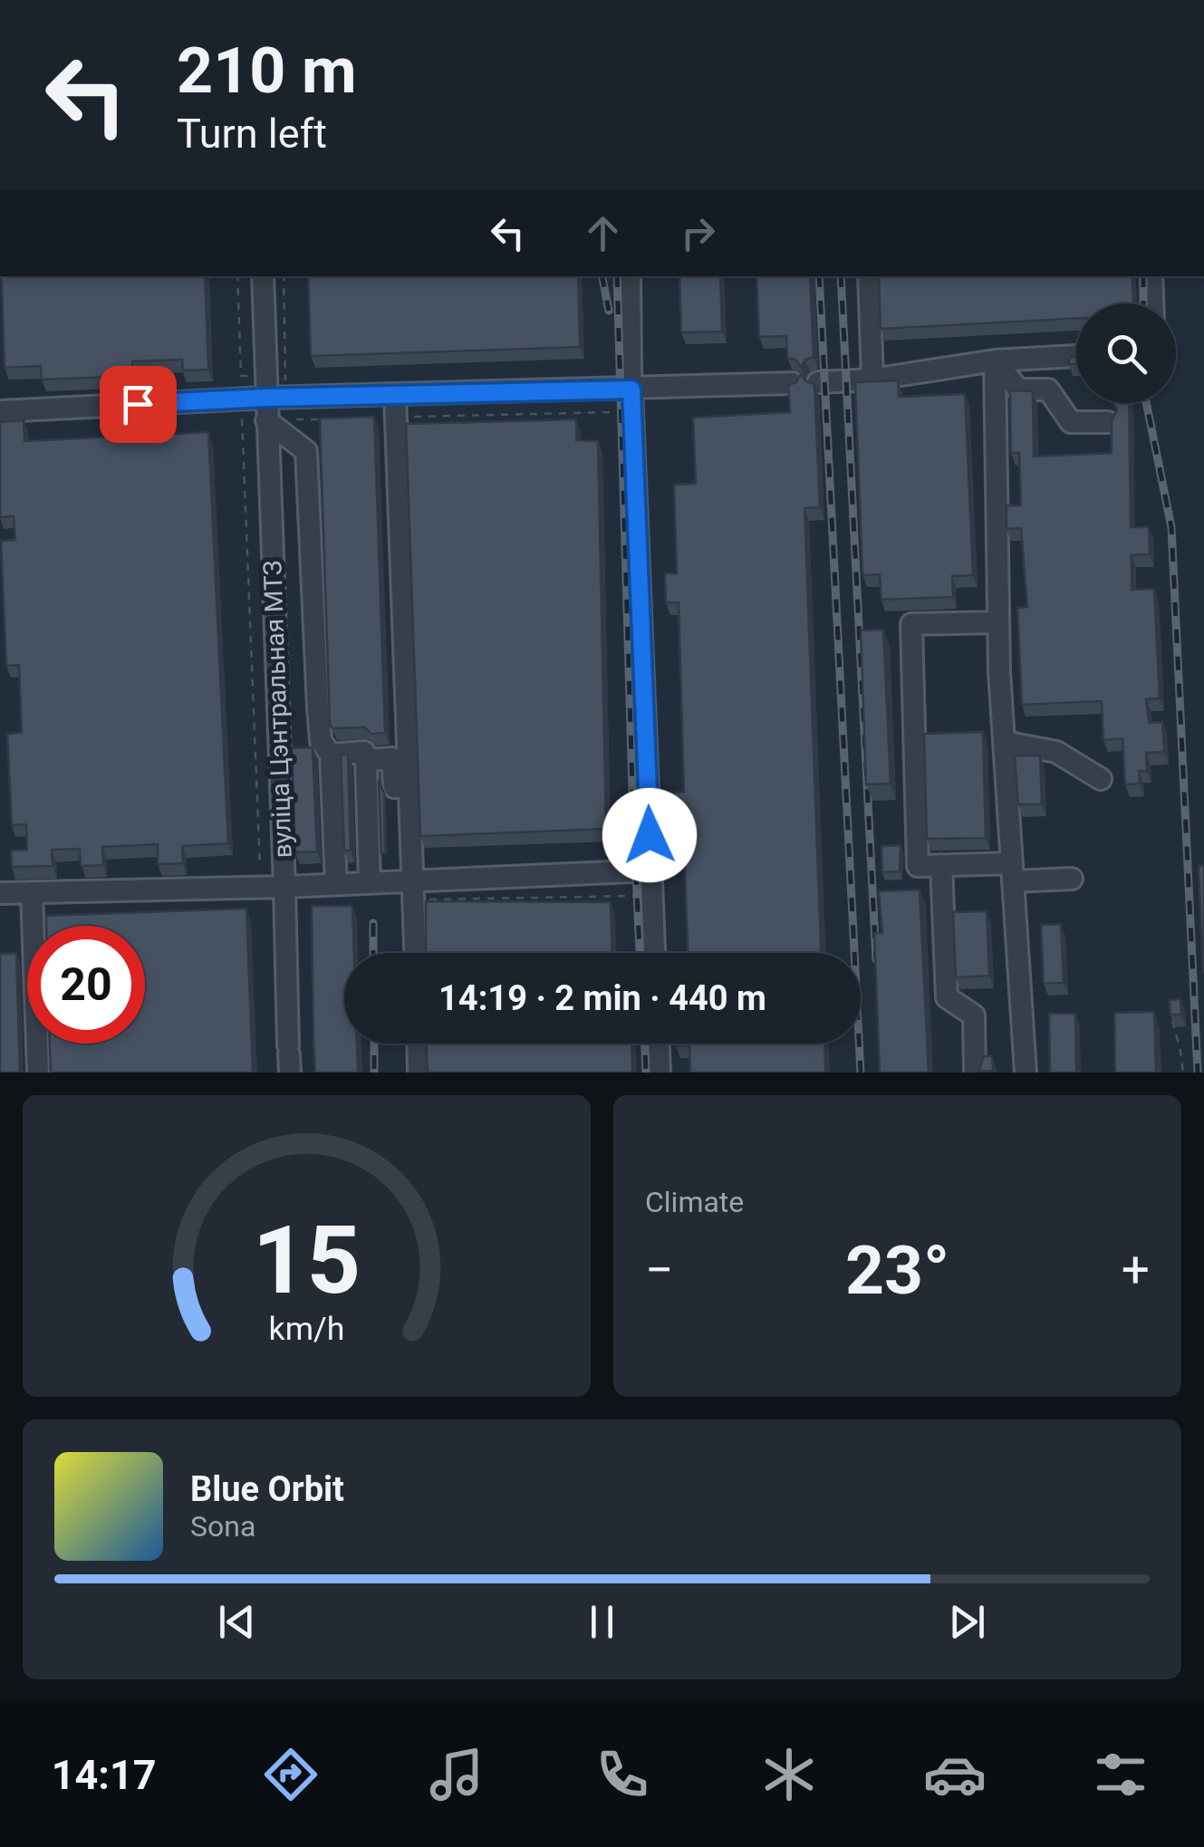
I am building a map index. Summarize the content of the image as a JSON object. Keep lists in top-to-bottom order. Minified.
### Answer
{"streets":{"lane":["вуліца Цэнтральная МТЗ"]},"page":{"turn":["210 m","Turn left"],"limit":"20","trip":"14:19 · 2 min · 440 m","tile":"Climate","heat":["−","23°","+"],"song":["Blue Orbit","Sona"],"tabs":"14:17","gauge":["15","km/h"]}}
